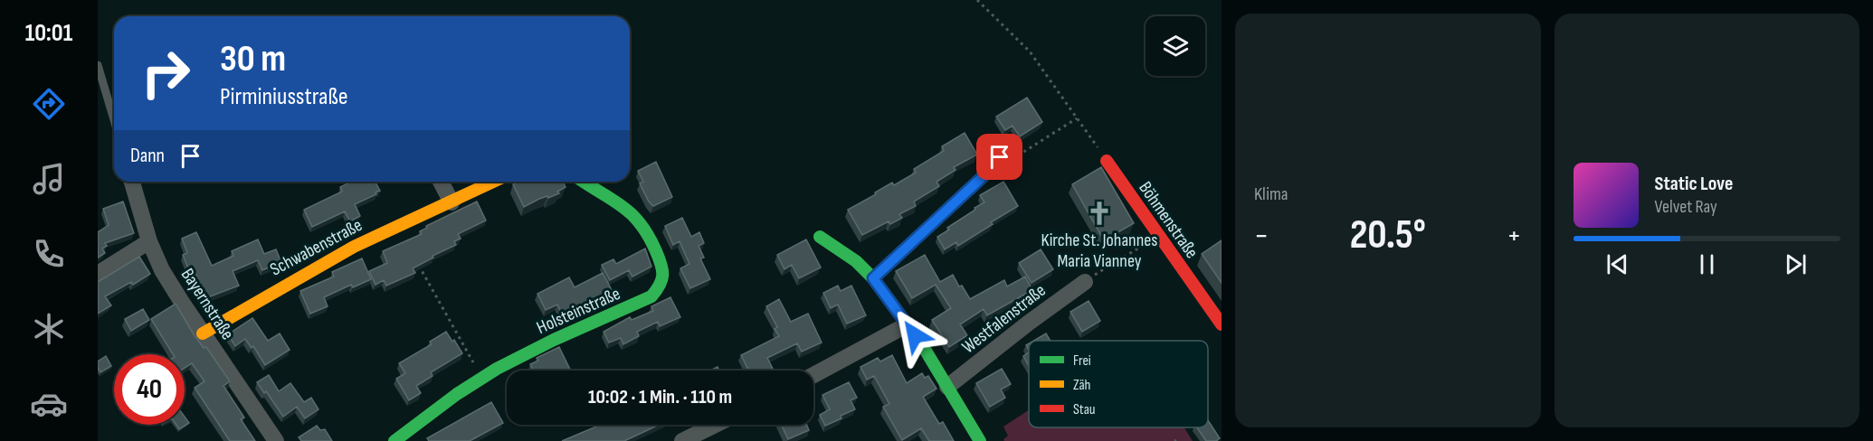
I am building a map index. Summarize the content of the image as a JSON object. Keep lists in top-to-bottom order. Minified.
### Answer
{"streets":{"street":["Böhmenstraße","Schwabenstraße","Bayernstraße","Holsteinstraße","Westfalenstraße"]},"crossings":[["Schwabenstraße","Bayernstraße"]],"places":{"church":["Kirche St. Johannes Maria Vianney"]},"legend":["Frei","Zäh","Stau"],"page":{"tabs":"10:01","tile":"Klima","turn":["30 m","Pirminiusstraße"],"then":"Dann","song":["Static Love","Velvet Ray"],"heat":["−","20.5°","+"],"limit":"40","trip":"10:02 · 1 Min. · 110 m"}}
